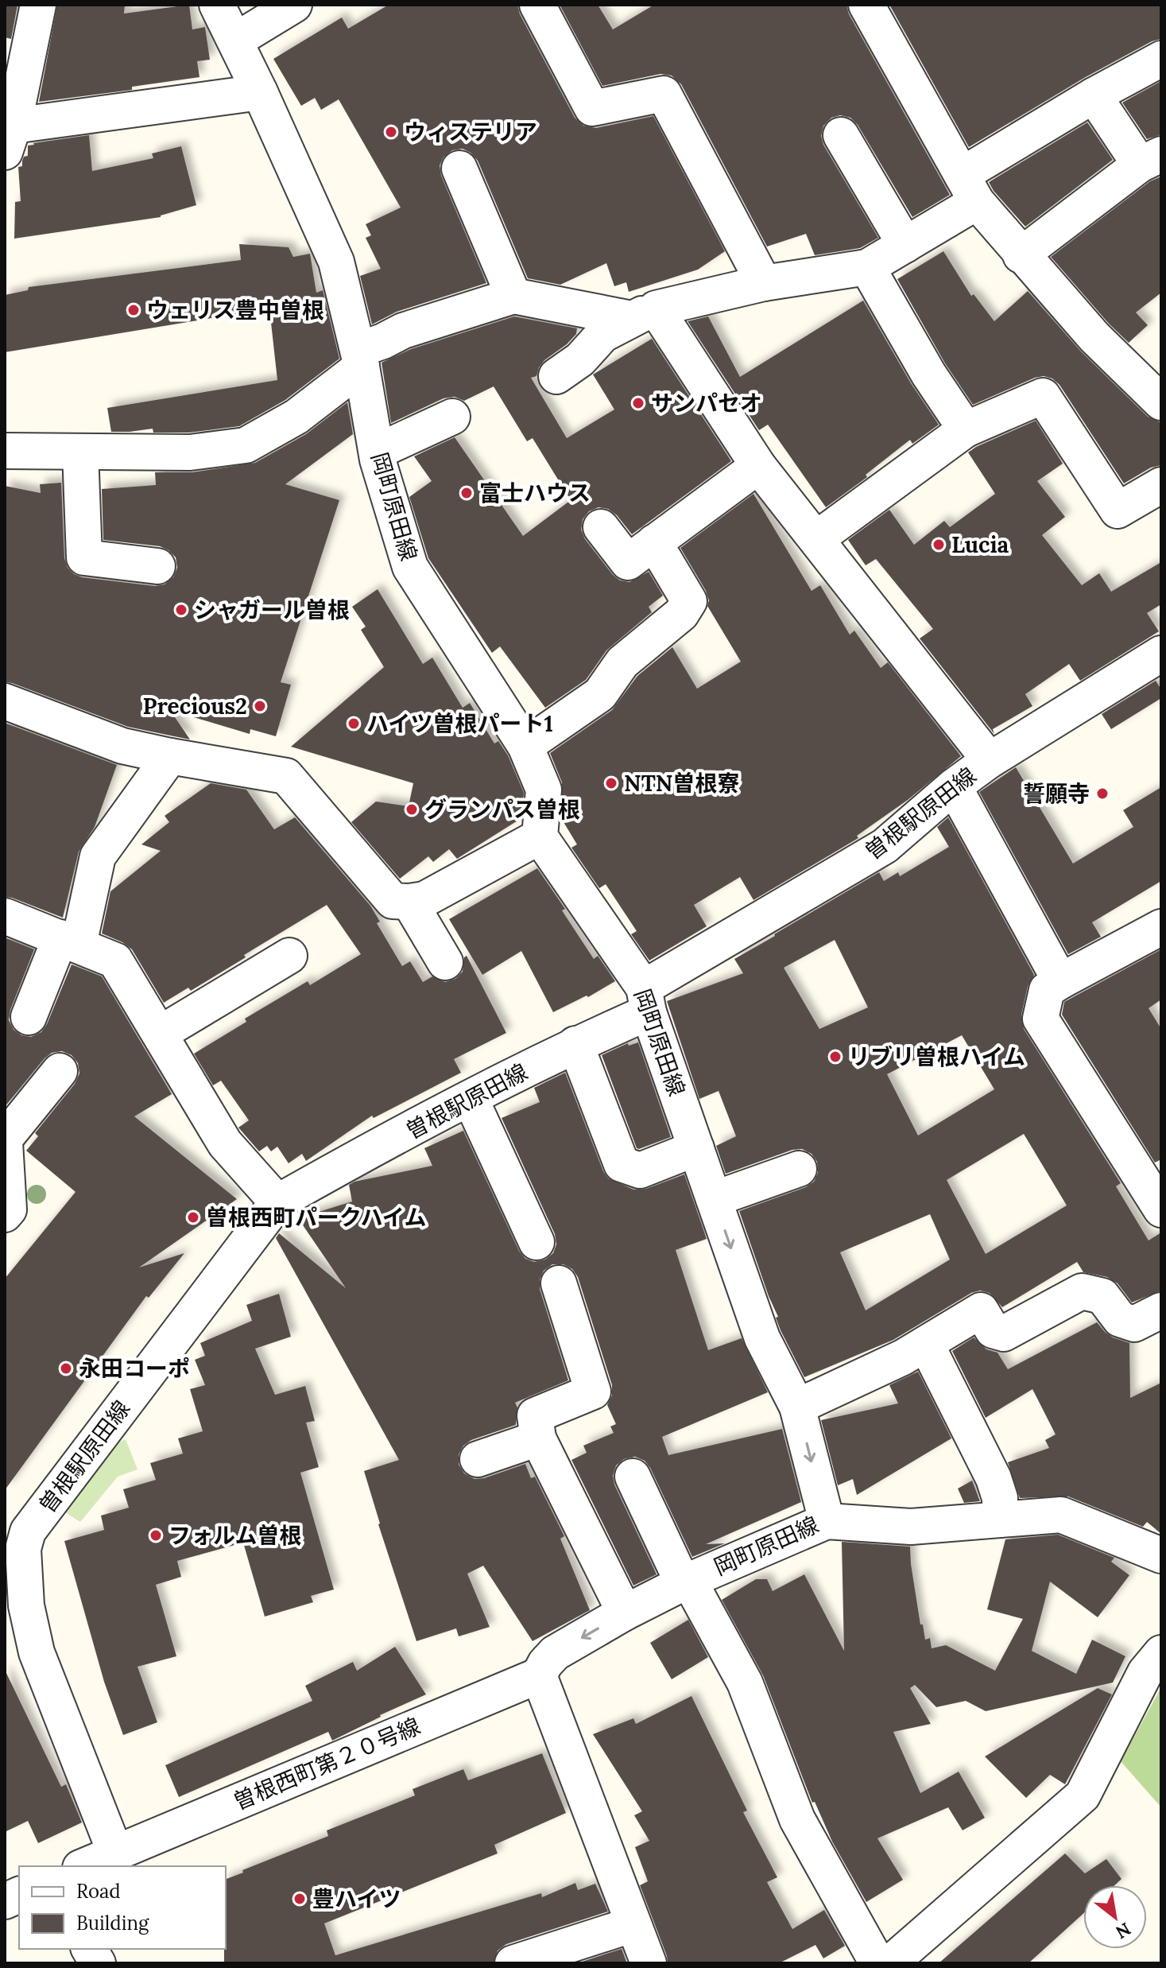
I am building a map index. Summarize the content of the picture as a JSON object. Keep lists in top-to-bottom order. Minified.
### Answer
{"streets":{"street":["岡町原田線","曽根駅原田線","曽根西町第２０号線"]},"crossings":[["岡町原田線","曽根駅原田線"],["岡町原田線","曽根西町第２０号線"],["曽根駅原田線","曽根西町第２０号線"]],"places":["ウィステリア","ウェリス豊中曽根","サンパセオ","富士ハウス","Lucia","シャガール曽根","Precious2","ハイツ曽根パート1","NTN曽根寮","誓願寺","グランパス曽根","リブリ曽根ハイム","曽根西町パークハイム","永田コーポ","フォルム曽根","豊ハイツ"],"legend":["Road","Building"],"north":"bottom right"}
